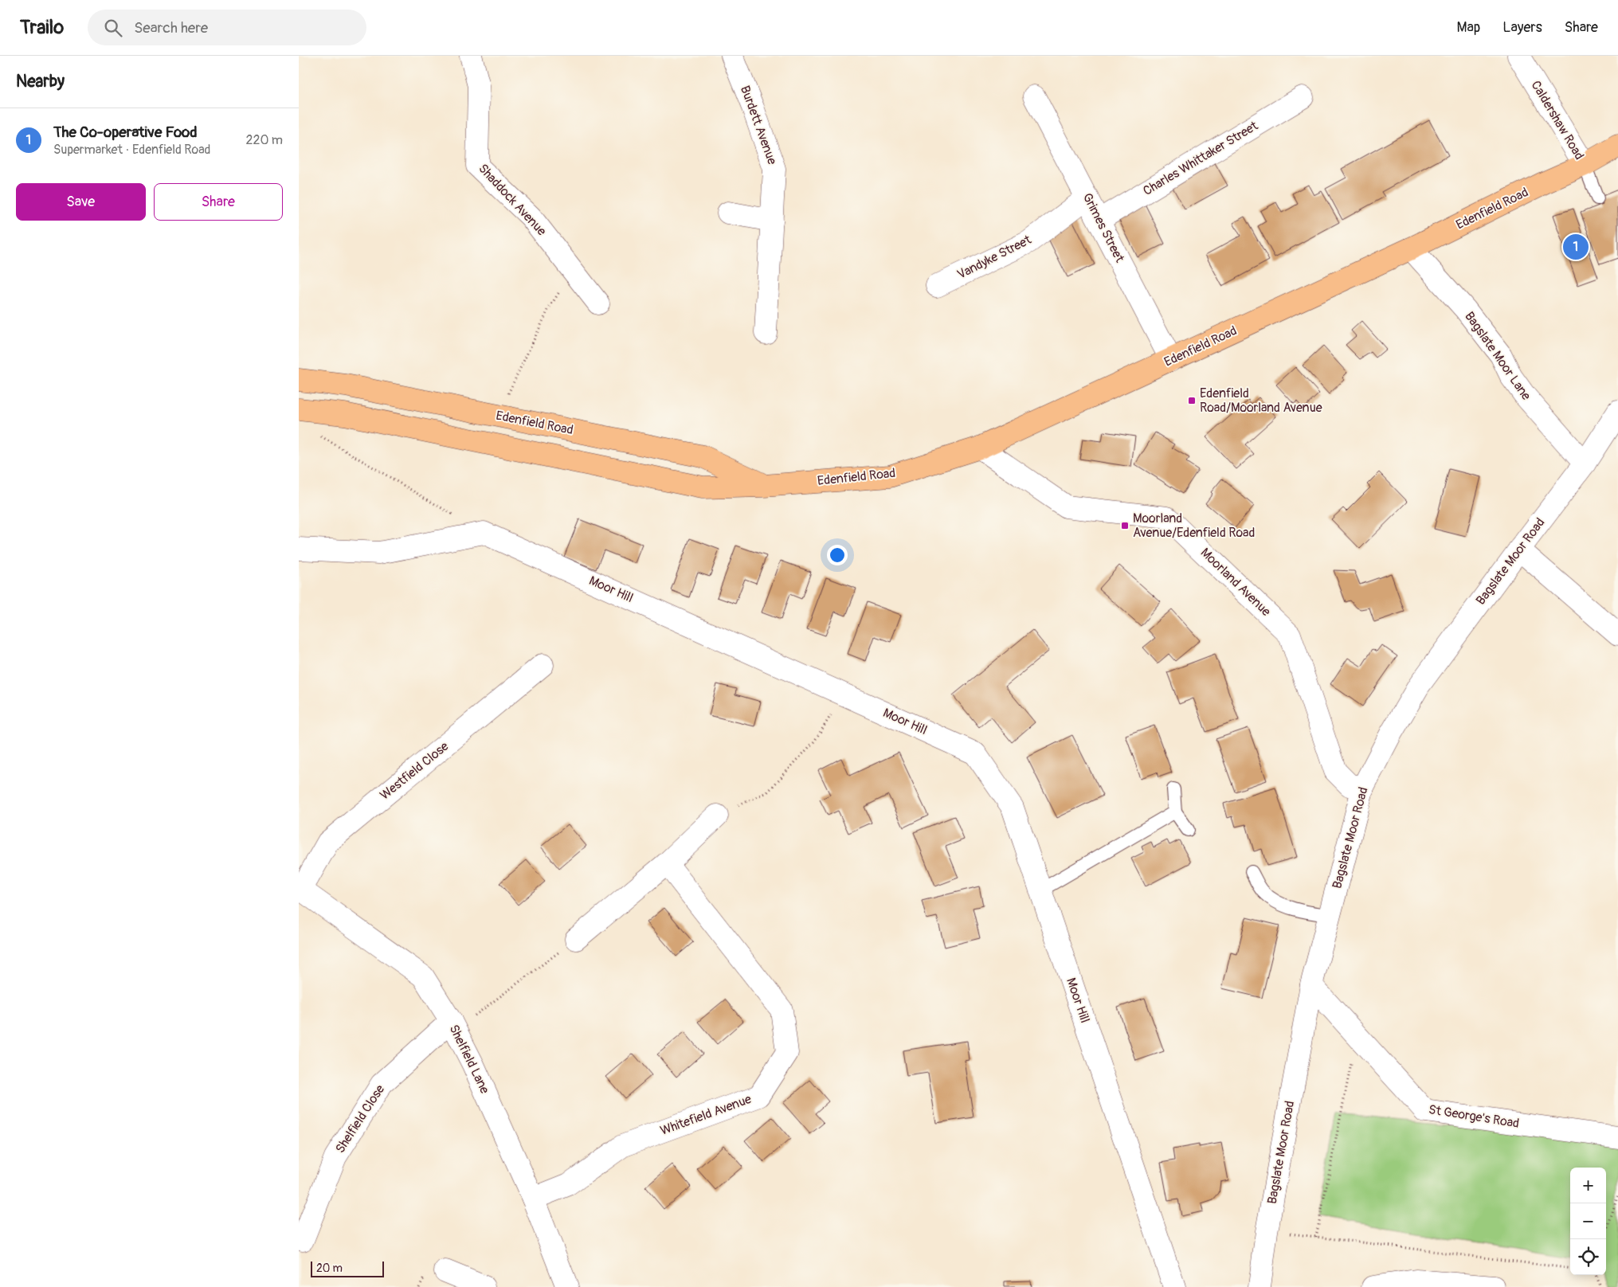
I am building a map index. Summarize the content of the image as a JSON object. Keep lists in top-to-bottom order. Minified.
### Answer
{"streets":{"main road":["Edenfield Road"],"street":["Caldershaw Road","Burdett Avenue","Charles Whittaker Street","Shaddock Avenue","Grimes Street","Vandyke Street","Bagslate Moor Lane","Bagslate Moor Road","Moorland Avenue","Moor Hill","Westfield Close","Shelfield Lane","Whitefield Avenue","St George's Road","Shelfield Close"]},"crossings":[["Caldershaw Road","Edenfield Road"],["Charles Whittaker Street","Grimes Street"],["Edenfield Road","Grimes Street"],["Edenfield Road","Bagslate Moor Lane"],["Edenfield Road","Moorland Avenue"],["Grimes Street","Vandyke Street"],["Bagslate Moor Lane","Bagslate Moor Road"],["Bagslate Moor Road","Moorland Avenue"],["Bagslate Moor Road","St George's Road"],["Westfield Close","Shelfield Lane"],["Shelfield Lane","Whitefield Avenue"],["Shelfield Lane","Shelfield Close"]],"places":{"transit":["Edenfield Road/Moorland Avenue","Moorland Avenue/Edenfield Road"]},"scale_bar":"20 m","page":{"header":"Trailo","search":"Search here","nav":["Map","Layers","Share"],"heading":"Nearby","list":[{"mark":"1","name":"The Co-operative Food","note":"Supermarket · Edenfield Road","value":"220 m"}],"buttons":["Save","Share"],"pins":"1","map_buttons":["+","−"],"scale":"20 m"}}
